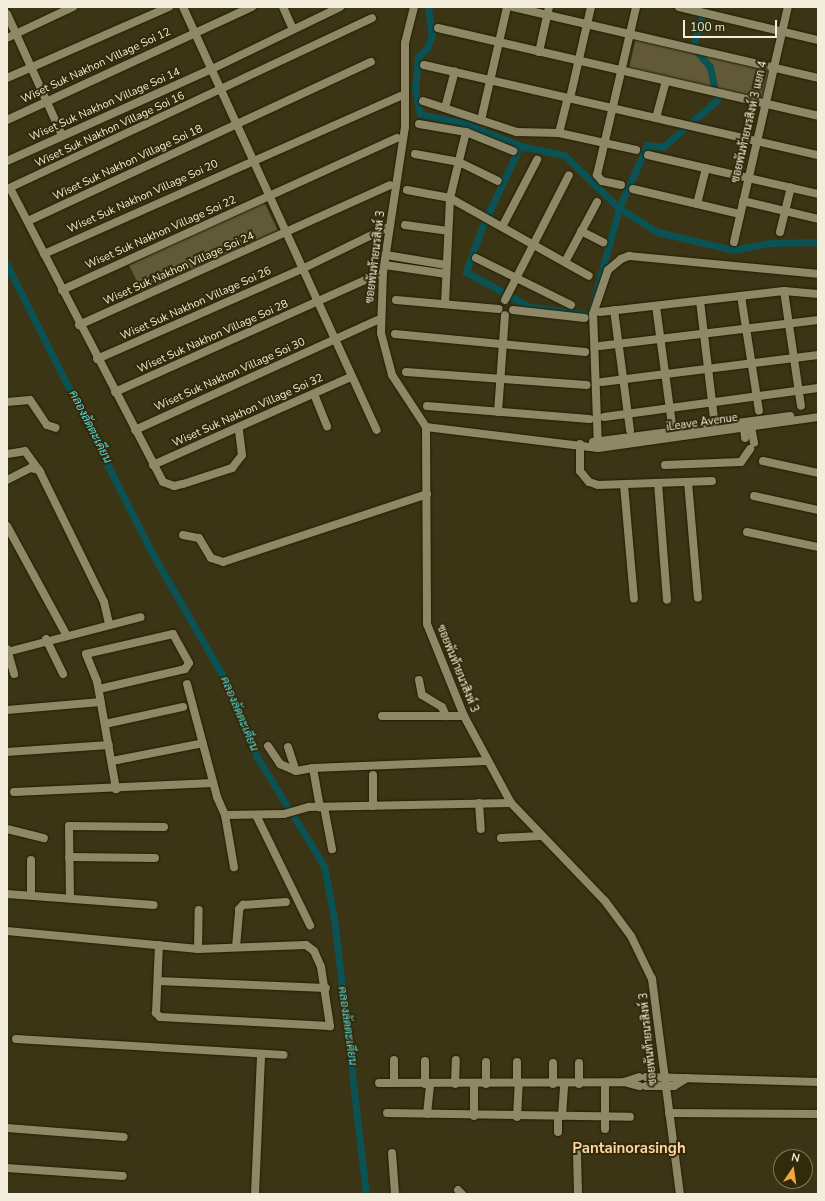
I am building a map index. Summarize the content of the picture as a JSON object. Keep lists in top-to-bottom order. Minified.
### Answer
{"streets":{"street":["Wiset Suk Nakhon Village Soi 12","Wiset Suk Nakhon Village Soi 14","ซอยพันท้ายนรสิงห์ 3 แยก 4","Wiset Suk Nakhon Village Soi 16","Wiset Suk Nakhon Village Soi 18","Wiset Suk Nakhon Village Soi 20","Wiset Suk Nakhon Village Soi 22","ซอยพันท้ายนรสิงห์ 3","Wiset Suk Nakhon Village Soi 24","Wiset Suk Nakhon Village Soi 26","Wiset Suk Nakhon Village Soi 28","Wiset Suk Nakhon Village Soi 30","Wiset Suk Nakhon Village Soi 32","iLeave Avenue"]},"crossings":[["ซอยพันท้ายนรสิงห์ 3","iLeave Avenue"]],"districts":["Pantainorasingh"],"water":["คลองลัดตะเคียน"],"scale_bar":"100 m","north":"top"}
